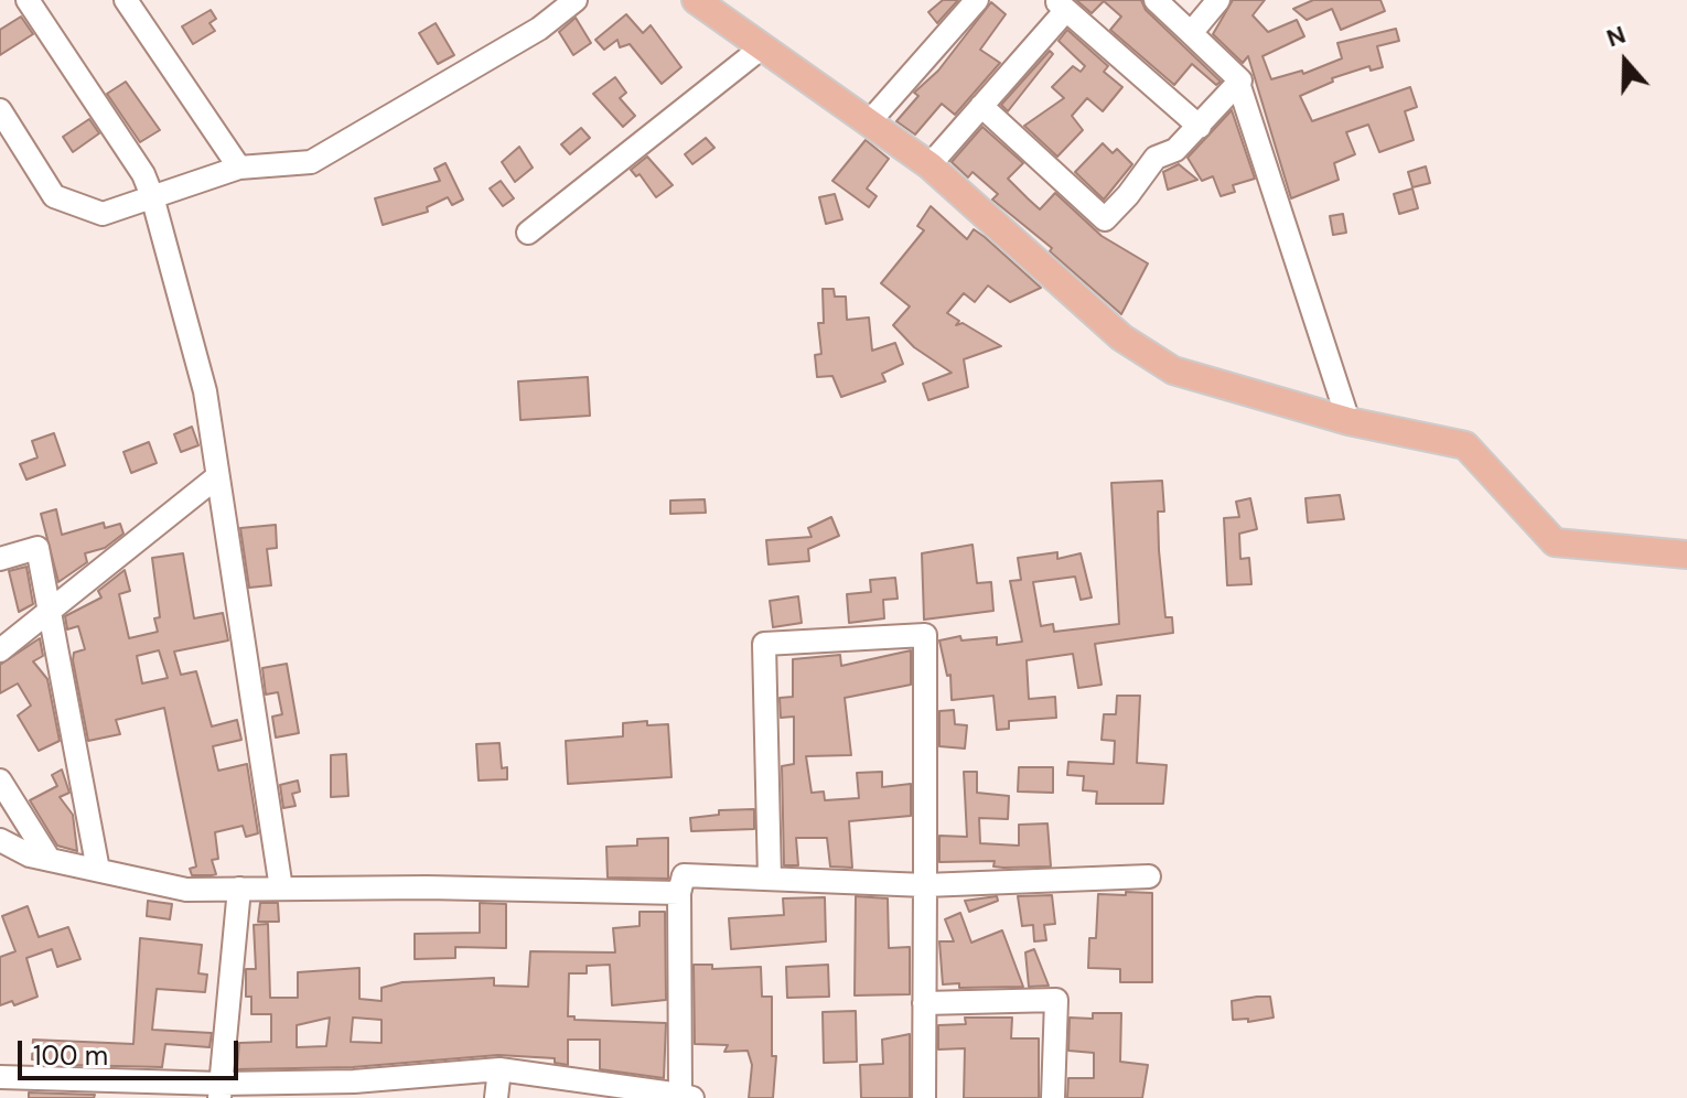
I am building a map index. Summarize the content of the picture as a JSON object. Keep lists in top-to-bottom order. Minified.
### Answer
{"scale_bar":"100 m","north":"top"}
